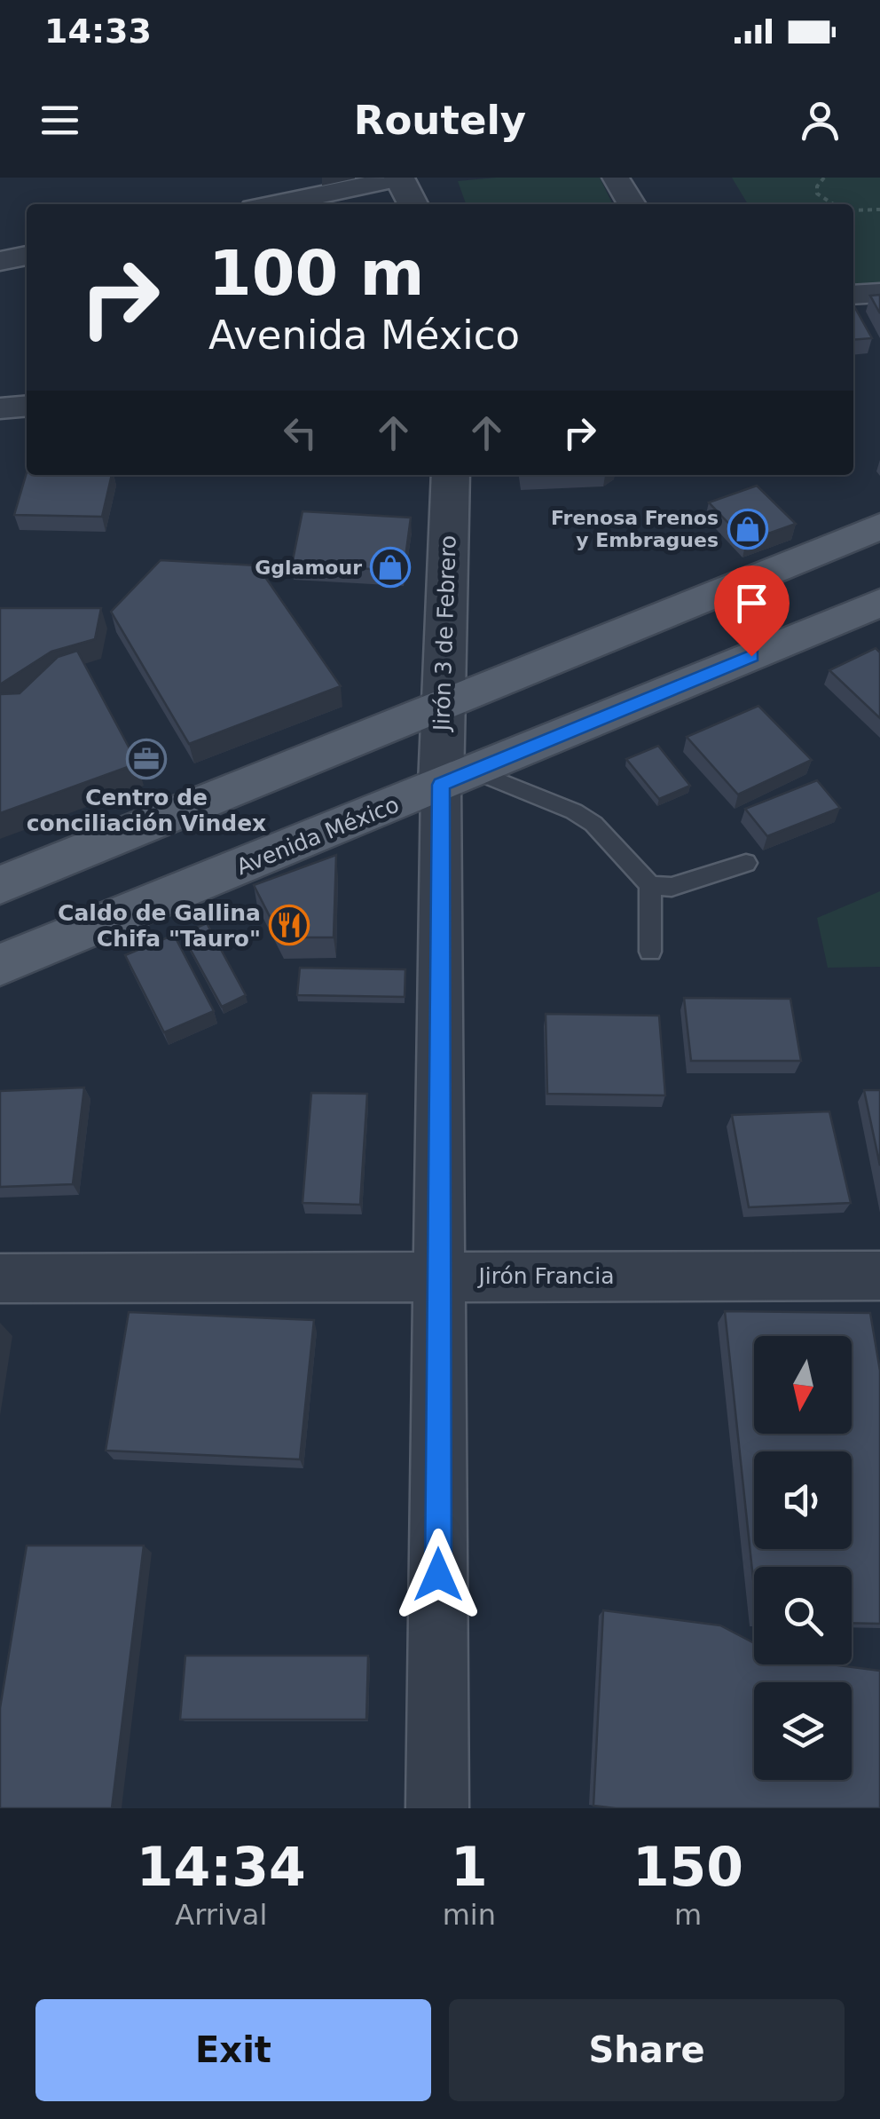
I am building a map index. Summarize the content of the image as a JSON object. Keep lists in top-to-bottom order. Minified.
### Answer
{"streets":{"main road":["Avenida México"],"street":["Jirón 3 de Febrero","Jirón Francia"]},"crossings":[["Jirón 3 de Febrero","Avenida México"],["Jirón 3 de Febrero","Jirón Francia"]],"places":{"shop":["Frenosa Frenos y Embragues","Gglamour"],"office":["Centro de conciliación Vindex"],"restaurant":["Caldo de Gallina Chifa \"Tauro\""]},"north":"bottom","page":{"status":"14:33","header":"Routely","turn":["100 m","Avenida México"],"eta":["14:34","Arrival","1","min","150","m"],"buttons":["Exit","Share"]}}
